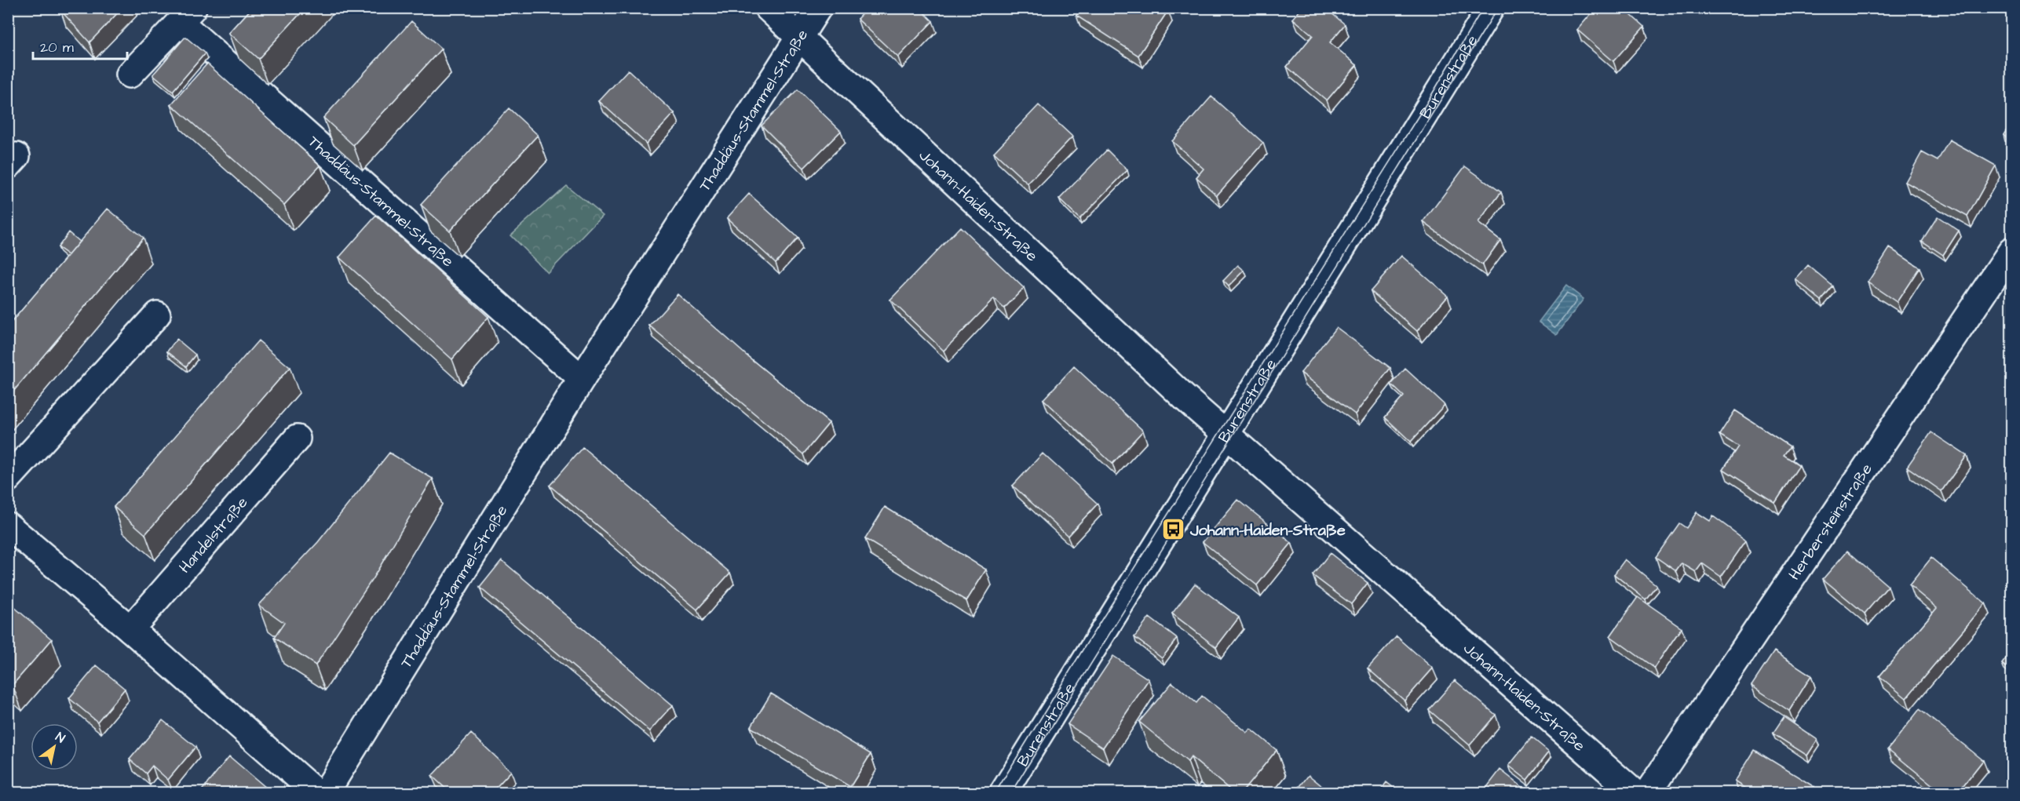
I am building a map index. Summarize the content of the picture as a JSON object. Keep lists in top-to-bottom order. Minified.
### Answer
{"streets":{"street":["Burenstraße","Thaddäus-Stammel-Straße","Johann-Haiden-Straße","Herbersteinstraße","Handelstraße"]},"crossings":[["Burenstraße","Johann-Haiden-Straße"],["Thaddäus-Stammel-Straße","Johann-Haiden-Straße"]],"places":{"bus stop":["Johann-Haiden-Straße"]},"scale_bar":"20 m","north":"top right"}
